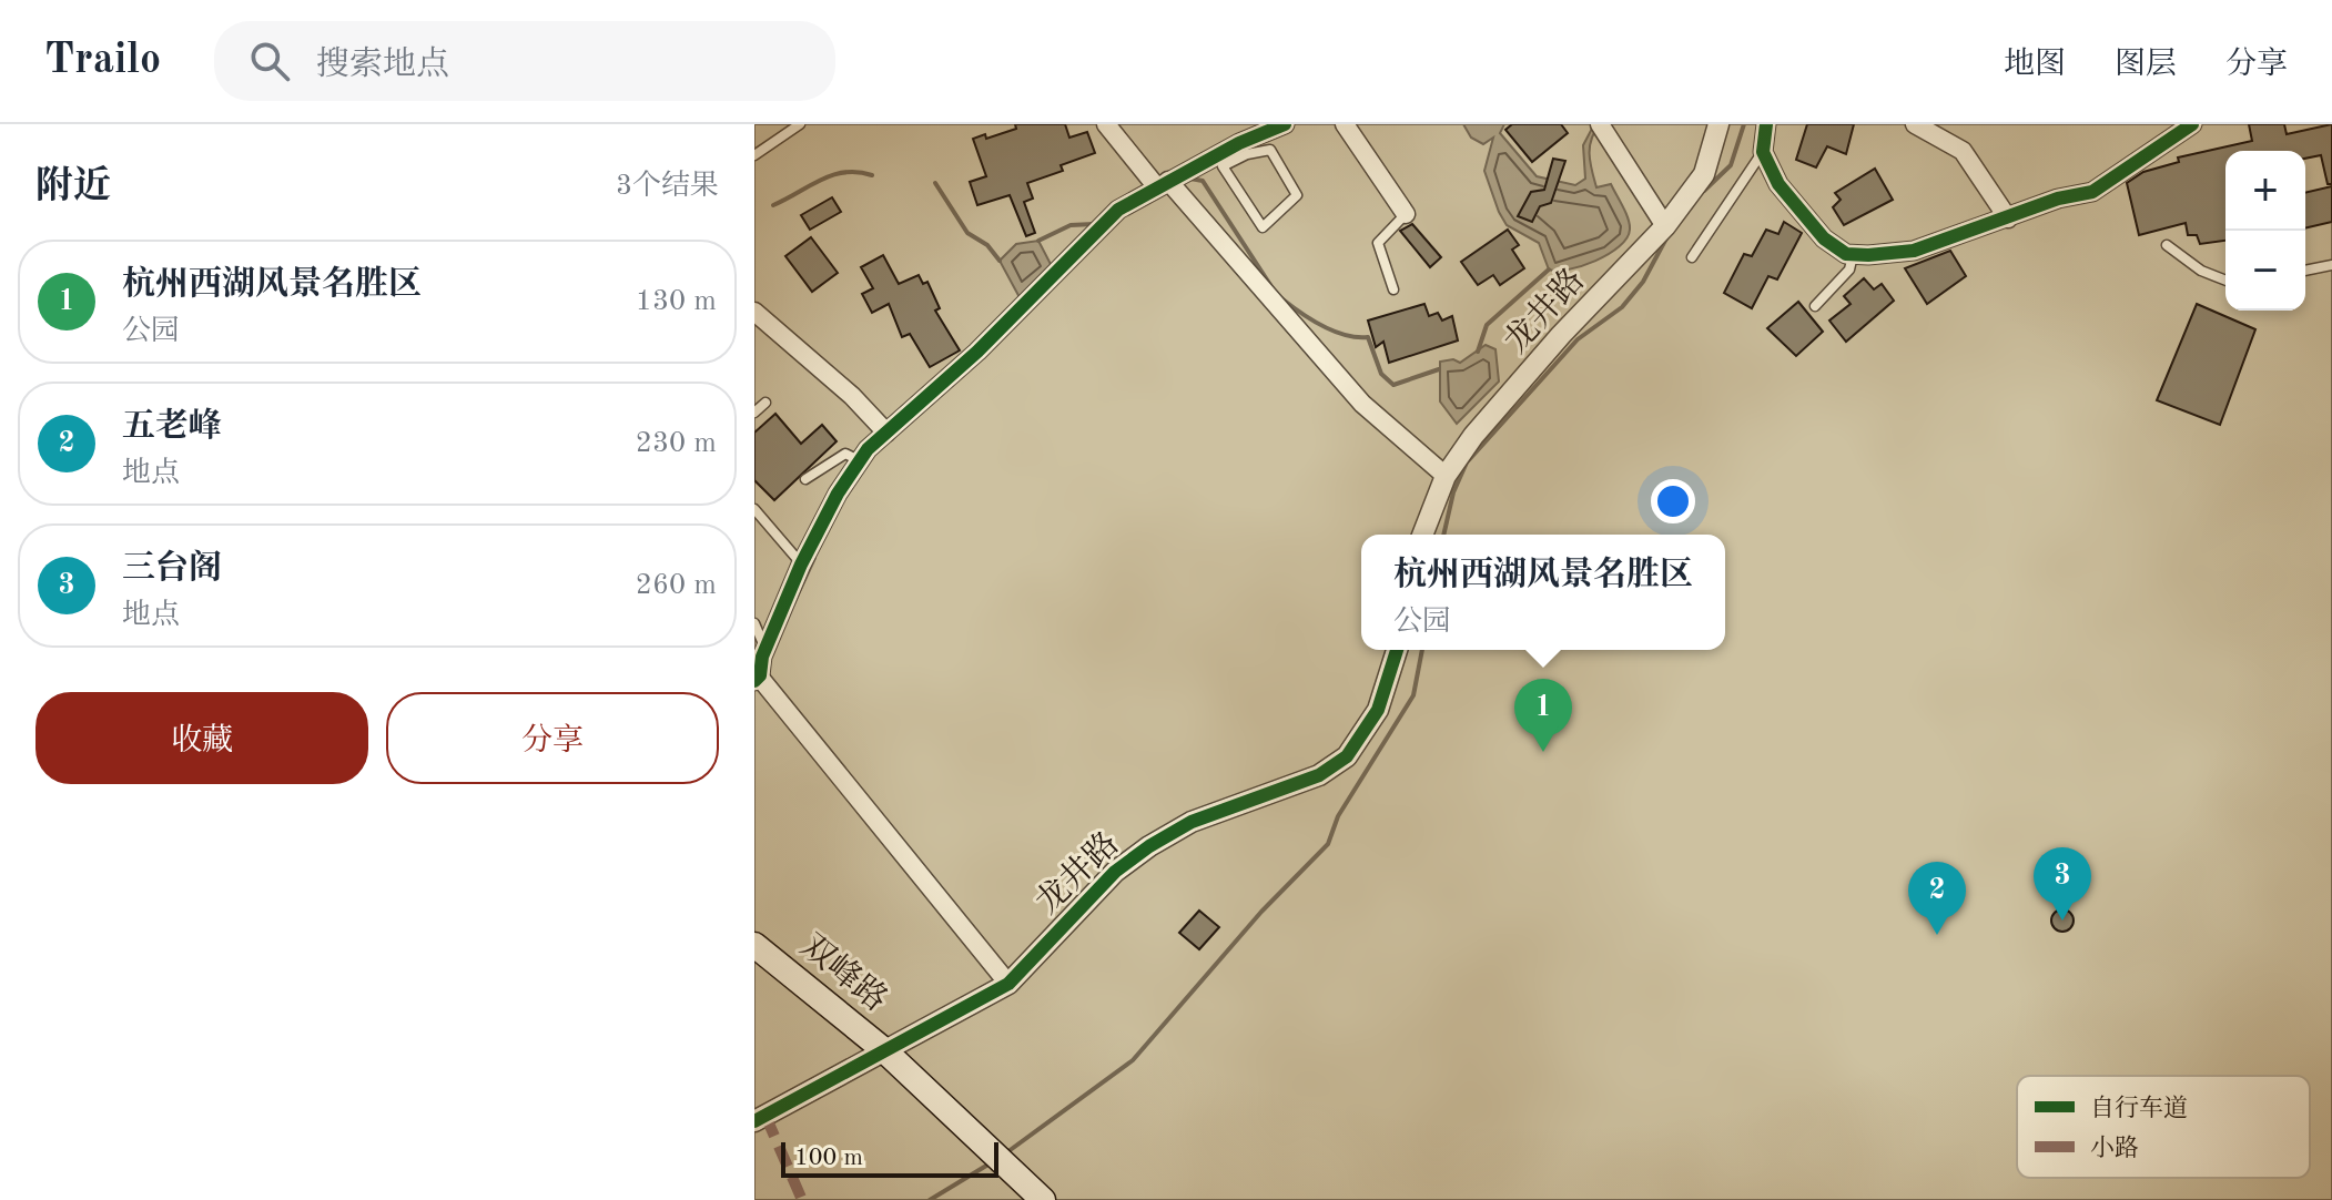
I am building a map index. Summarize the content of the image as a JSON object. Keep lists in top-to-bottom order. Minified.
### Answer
{"streets":{"main road":["双峰路"],"street":["龙井路"]},"crossings":[["龙井路","双峰路"]],"legend":["自行车道","小路"],"scale_bar":"100 m","page":{"header":"Trailo","search":"搜索地点","nav":["地图","图层","分享"],"heading":["附近","3个结果"],"map_buttons":["+","−"],"list":[{"mark":"1","name":"杭州西湖风景名胜区","note":"公园","value":"130 m"},{"mark":"2","name":"五老峰","note":"地点","value":"230 m"},{"mark":"3","name":"三台阁","note":"地点","value":"260 m"}],"popup":["杭州西湖风景名胜区","公园"],"buttons":["收藏","分享"],"pins":["1","3","2"],"scale":"100 m"}}
